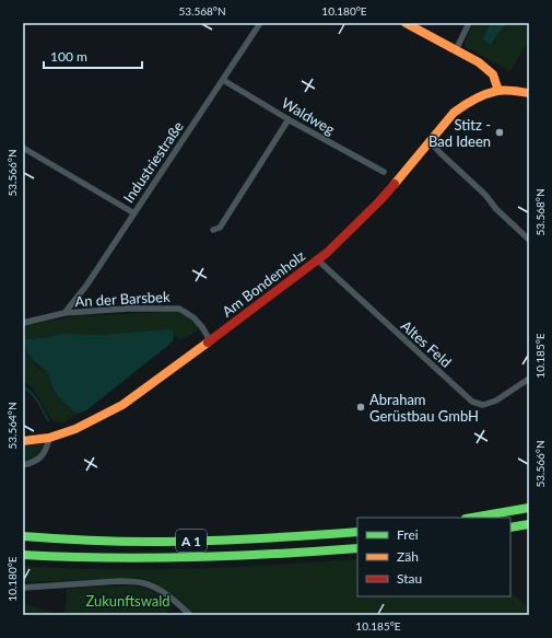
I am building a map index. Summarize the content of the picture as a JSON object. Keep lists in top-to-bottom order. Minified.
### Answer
{"streets":{"main road":["Am Bondenholz","A 1"],"street":["Waldweg","Industriestraße","An der Barsbek","Altes Feld"]},"crossings":[["Waldweg","Industriestraße"],["Industriestraße","An der Barsbek"],["Am Bondenholz","An der Barsbek"],["Am Bondenholz","Altes Feld"]],"parks":["Zukunftswald"],"places":["Stitz - Bad Ideen","Abraham Gerüstbau GmbH"],"legend":["Frei","Zäh","Stau"],"scale_bar":"100 m","coordinates":["53.568°N","10.180°E","53.566°N","10.185°E","53.564°N"]}
